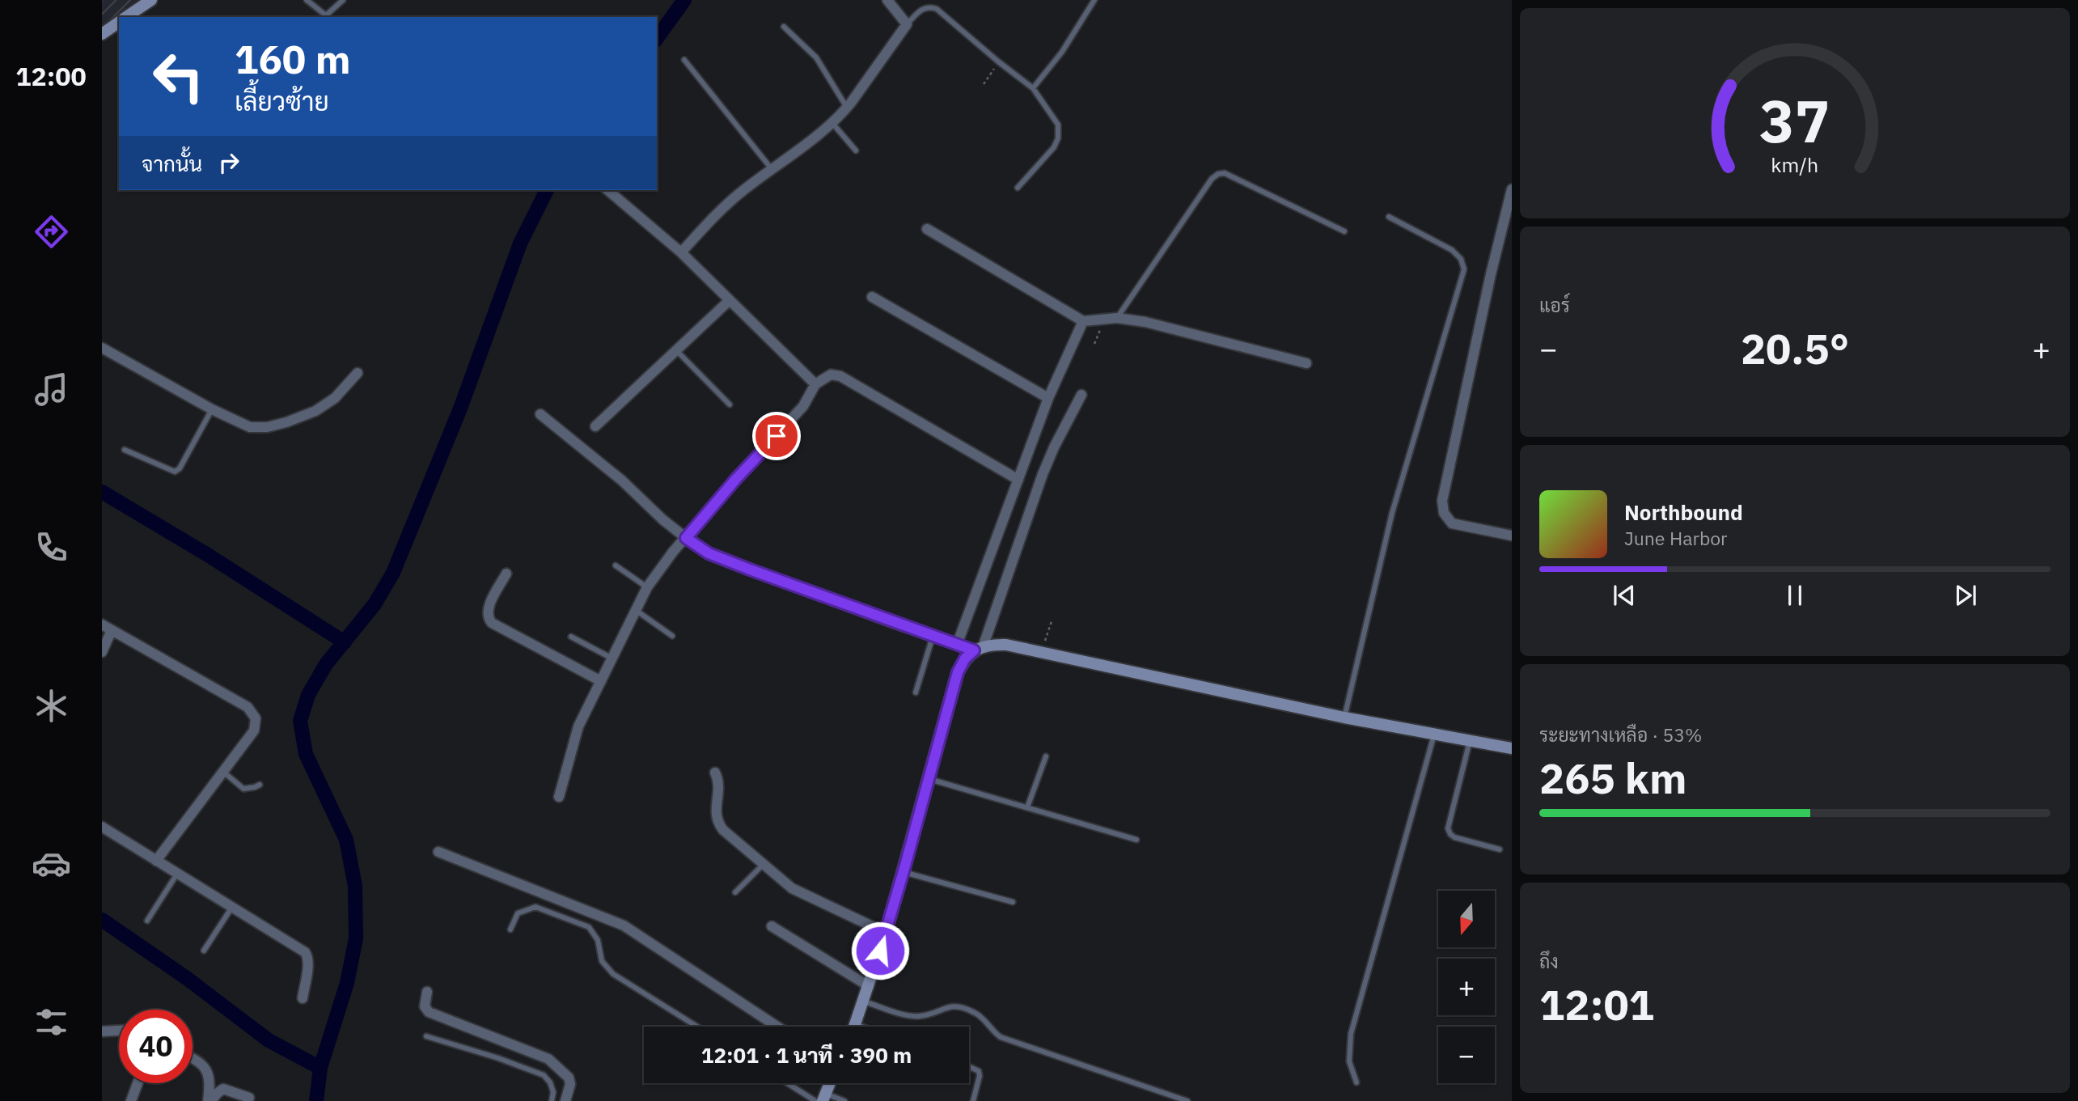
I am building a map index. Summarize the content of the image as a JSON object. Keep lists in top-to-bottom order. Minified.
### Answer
{"north":"bottom","page":{"tabs":"12:00","turn":["160 m","เลี้ยวซ้าย"],"then":"จากนั้น","tile":["แอร์",["ระยะทางเหลือ · 53%","265 km"],["ถึง","12:01"]],"heat":["−","20.5°","+"],"song":["Northbound","June Harbor"],"map_buttons":["+","−"],"limit":"40","trip":"12:01 · 1 นาที · 390 m","gauge":["37","km/h"]}}
